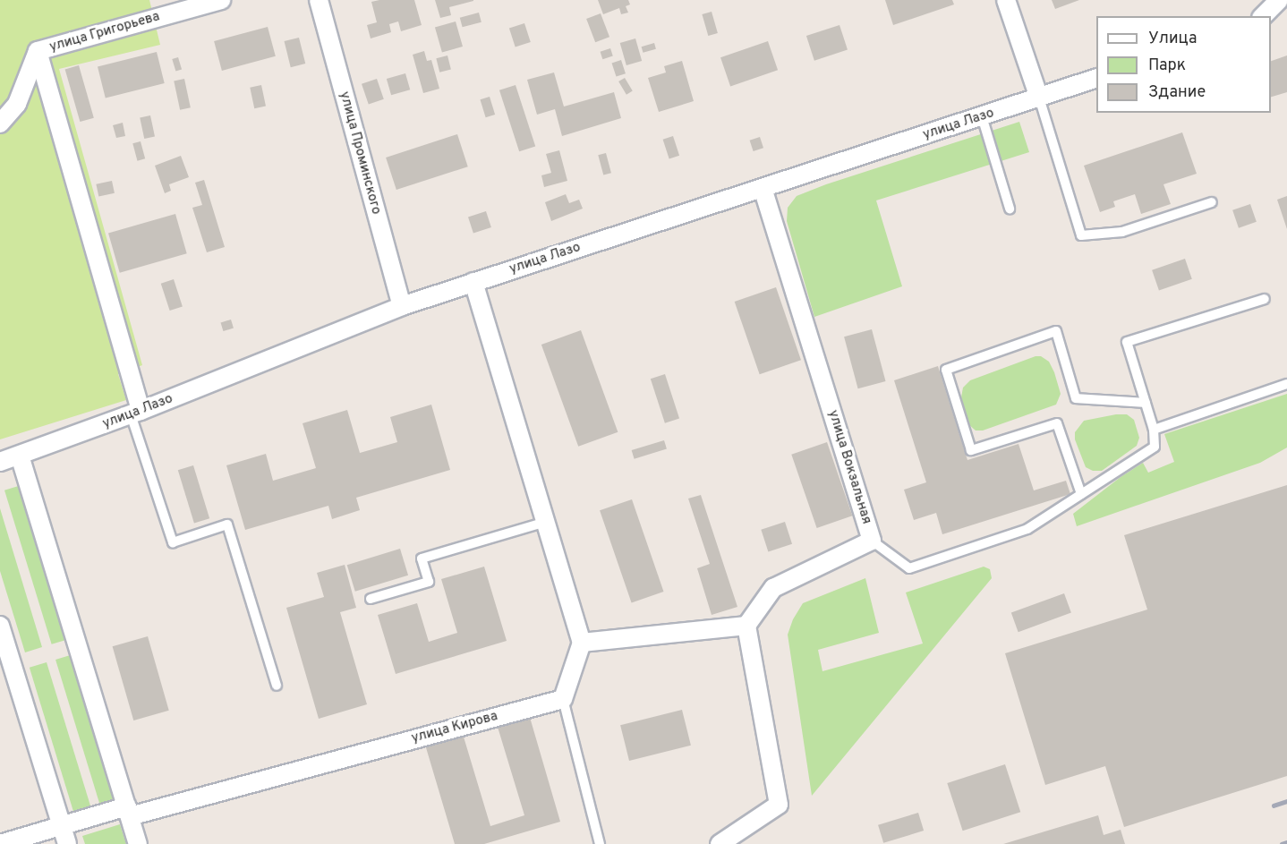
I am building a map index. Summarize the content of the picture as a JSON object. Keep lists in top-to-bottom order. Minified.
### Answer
{"streets":{"street":["улица Григорьева","улица Лазо","улица Проминского","улица Вокзальная","улица Кирова"]},"crossings":[["улица Лазо","улица Проминского"],["улица Лазо","улица Вокзальная"]],"legend":["Улица","Парк","Здание"]}
